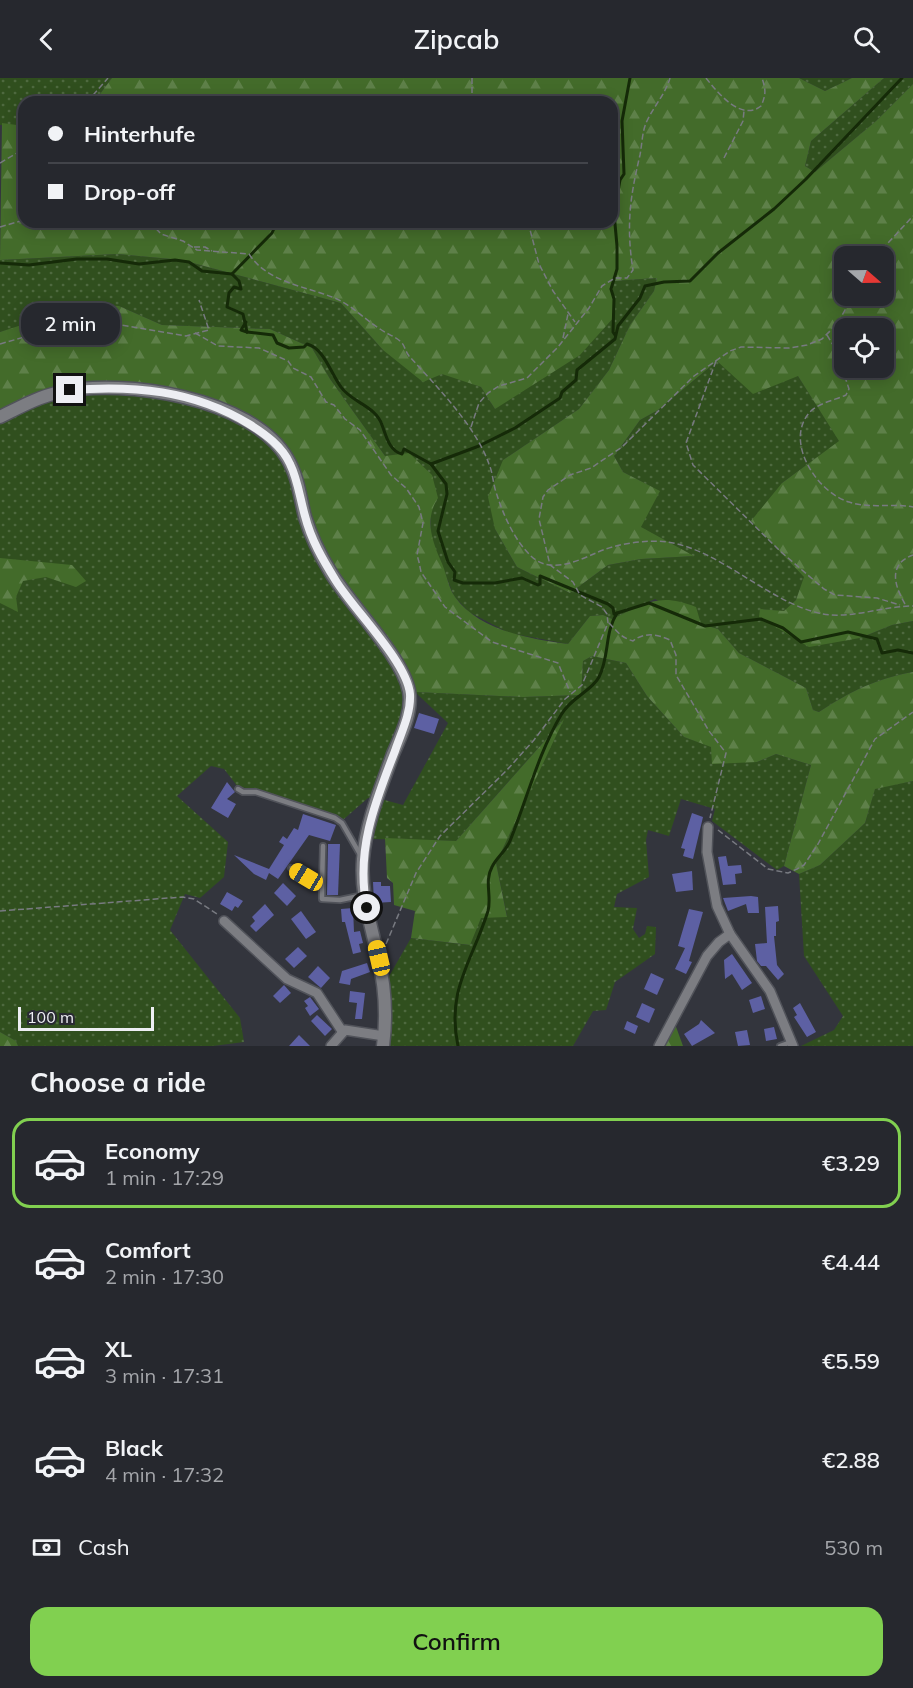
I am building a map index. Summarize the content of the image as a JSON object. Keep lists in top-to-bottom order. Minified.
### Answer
{"scale_bar":"100 m","north":"right","page":{"header":"Zipcab","banner":["Hinterhufe","Drop-off"],"bubble":"2 min","scale":"100 m","heading":"Choose a ride","list":[{"name":"Economy","note":"1 min · 17:29","value":"€3.29"},{"name":"Comfort","note":"2 min · 17:30","value":"€4.44"},{"name":"XL","note":"3 min · 17:31","value":"€5.59"},{"name":"Black","note":"4 min · 17:32","value":"€2.88"}],"pay":["Cash","530 m"],"buttons":"Confirm"}}
